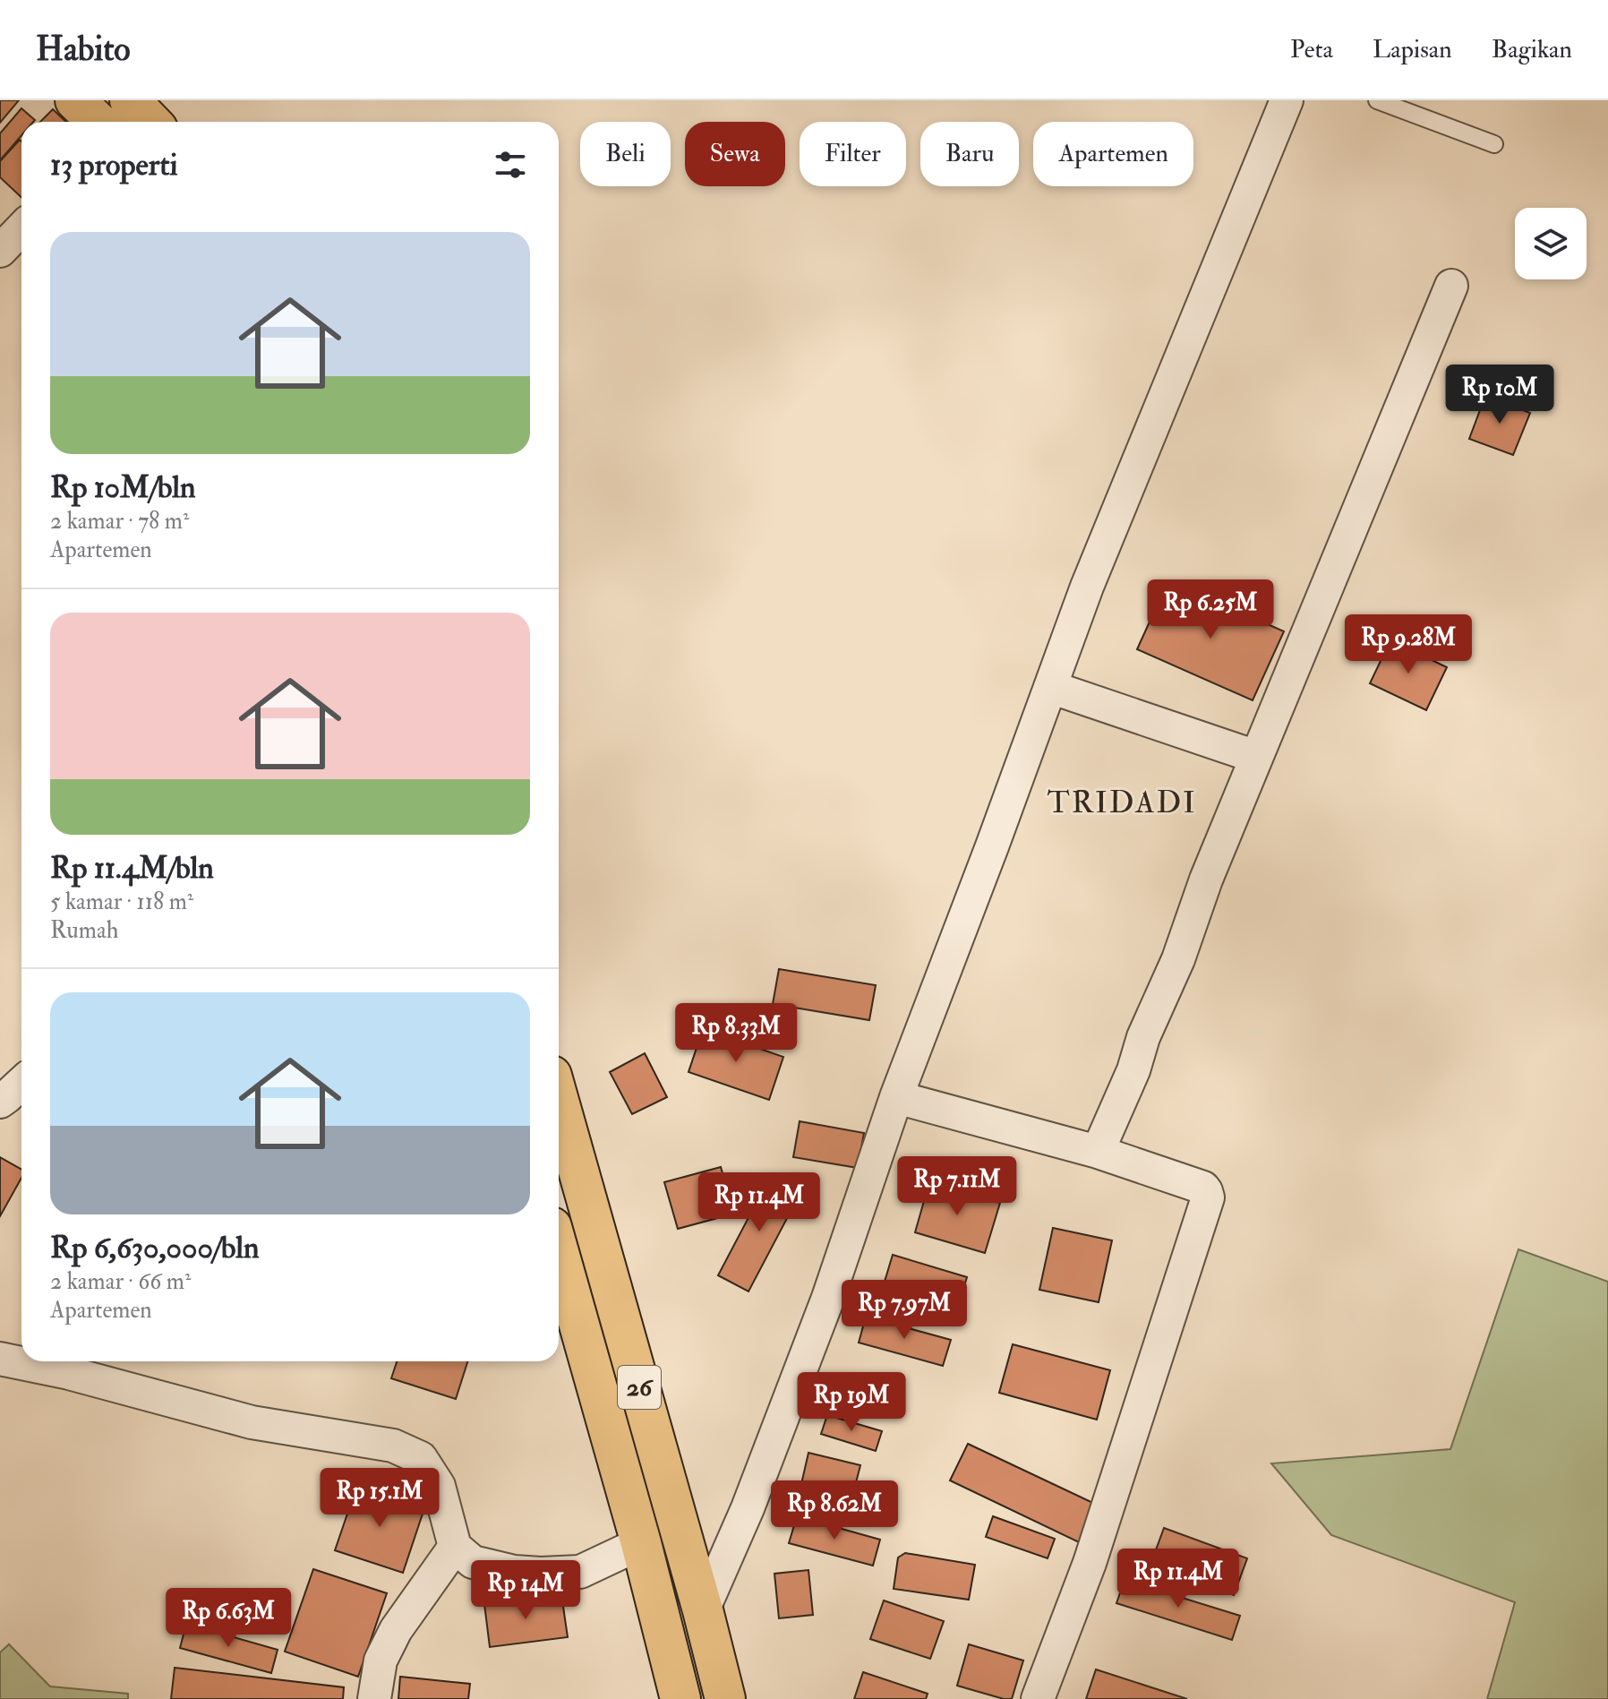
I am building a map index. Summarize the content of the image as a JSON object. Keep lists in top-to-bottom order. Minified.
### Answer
{"streets":{"highway":["26"]},"districts":["TRIDADI"],"page":{"header":"Habito","nav":["Peta","Lapisan","Bagikan"],"chip":["Beli","Sewa","Filter","Baru","Apartemen"],"heading":"13 properti","list":[{"name":"Rp 10M/bln","note":"2 kamar · 78 m² · Apartemen"},{"name":"Rp 11.4M/bln","note":"5 kamar · 118 m² · Rumah"},{"name":"Rp 6,630,000/bln","note":"2 kamar · 66 m² · Apartemen"}],"price":["Rp 10M","Rp 6.25M","Rp 9.28M","Rp 8.33M","Rp 7.11M","Rp 11.4M","Rp 7.97M","Rp 19M","Rp 15.1M","Rp 8.62M","Rp 11.4M","Rp 14M","Rp 6.63M"]}}
